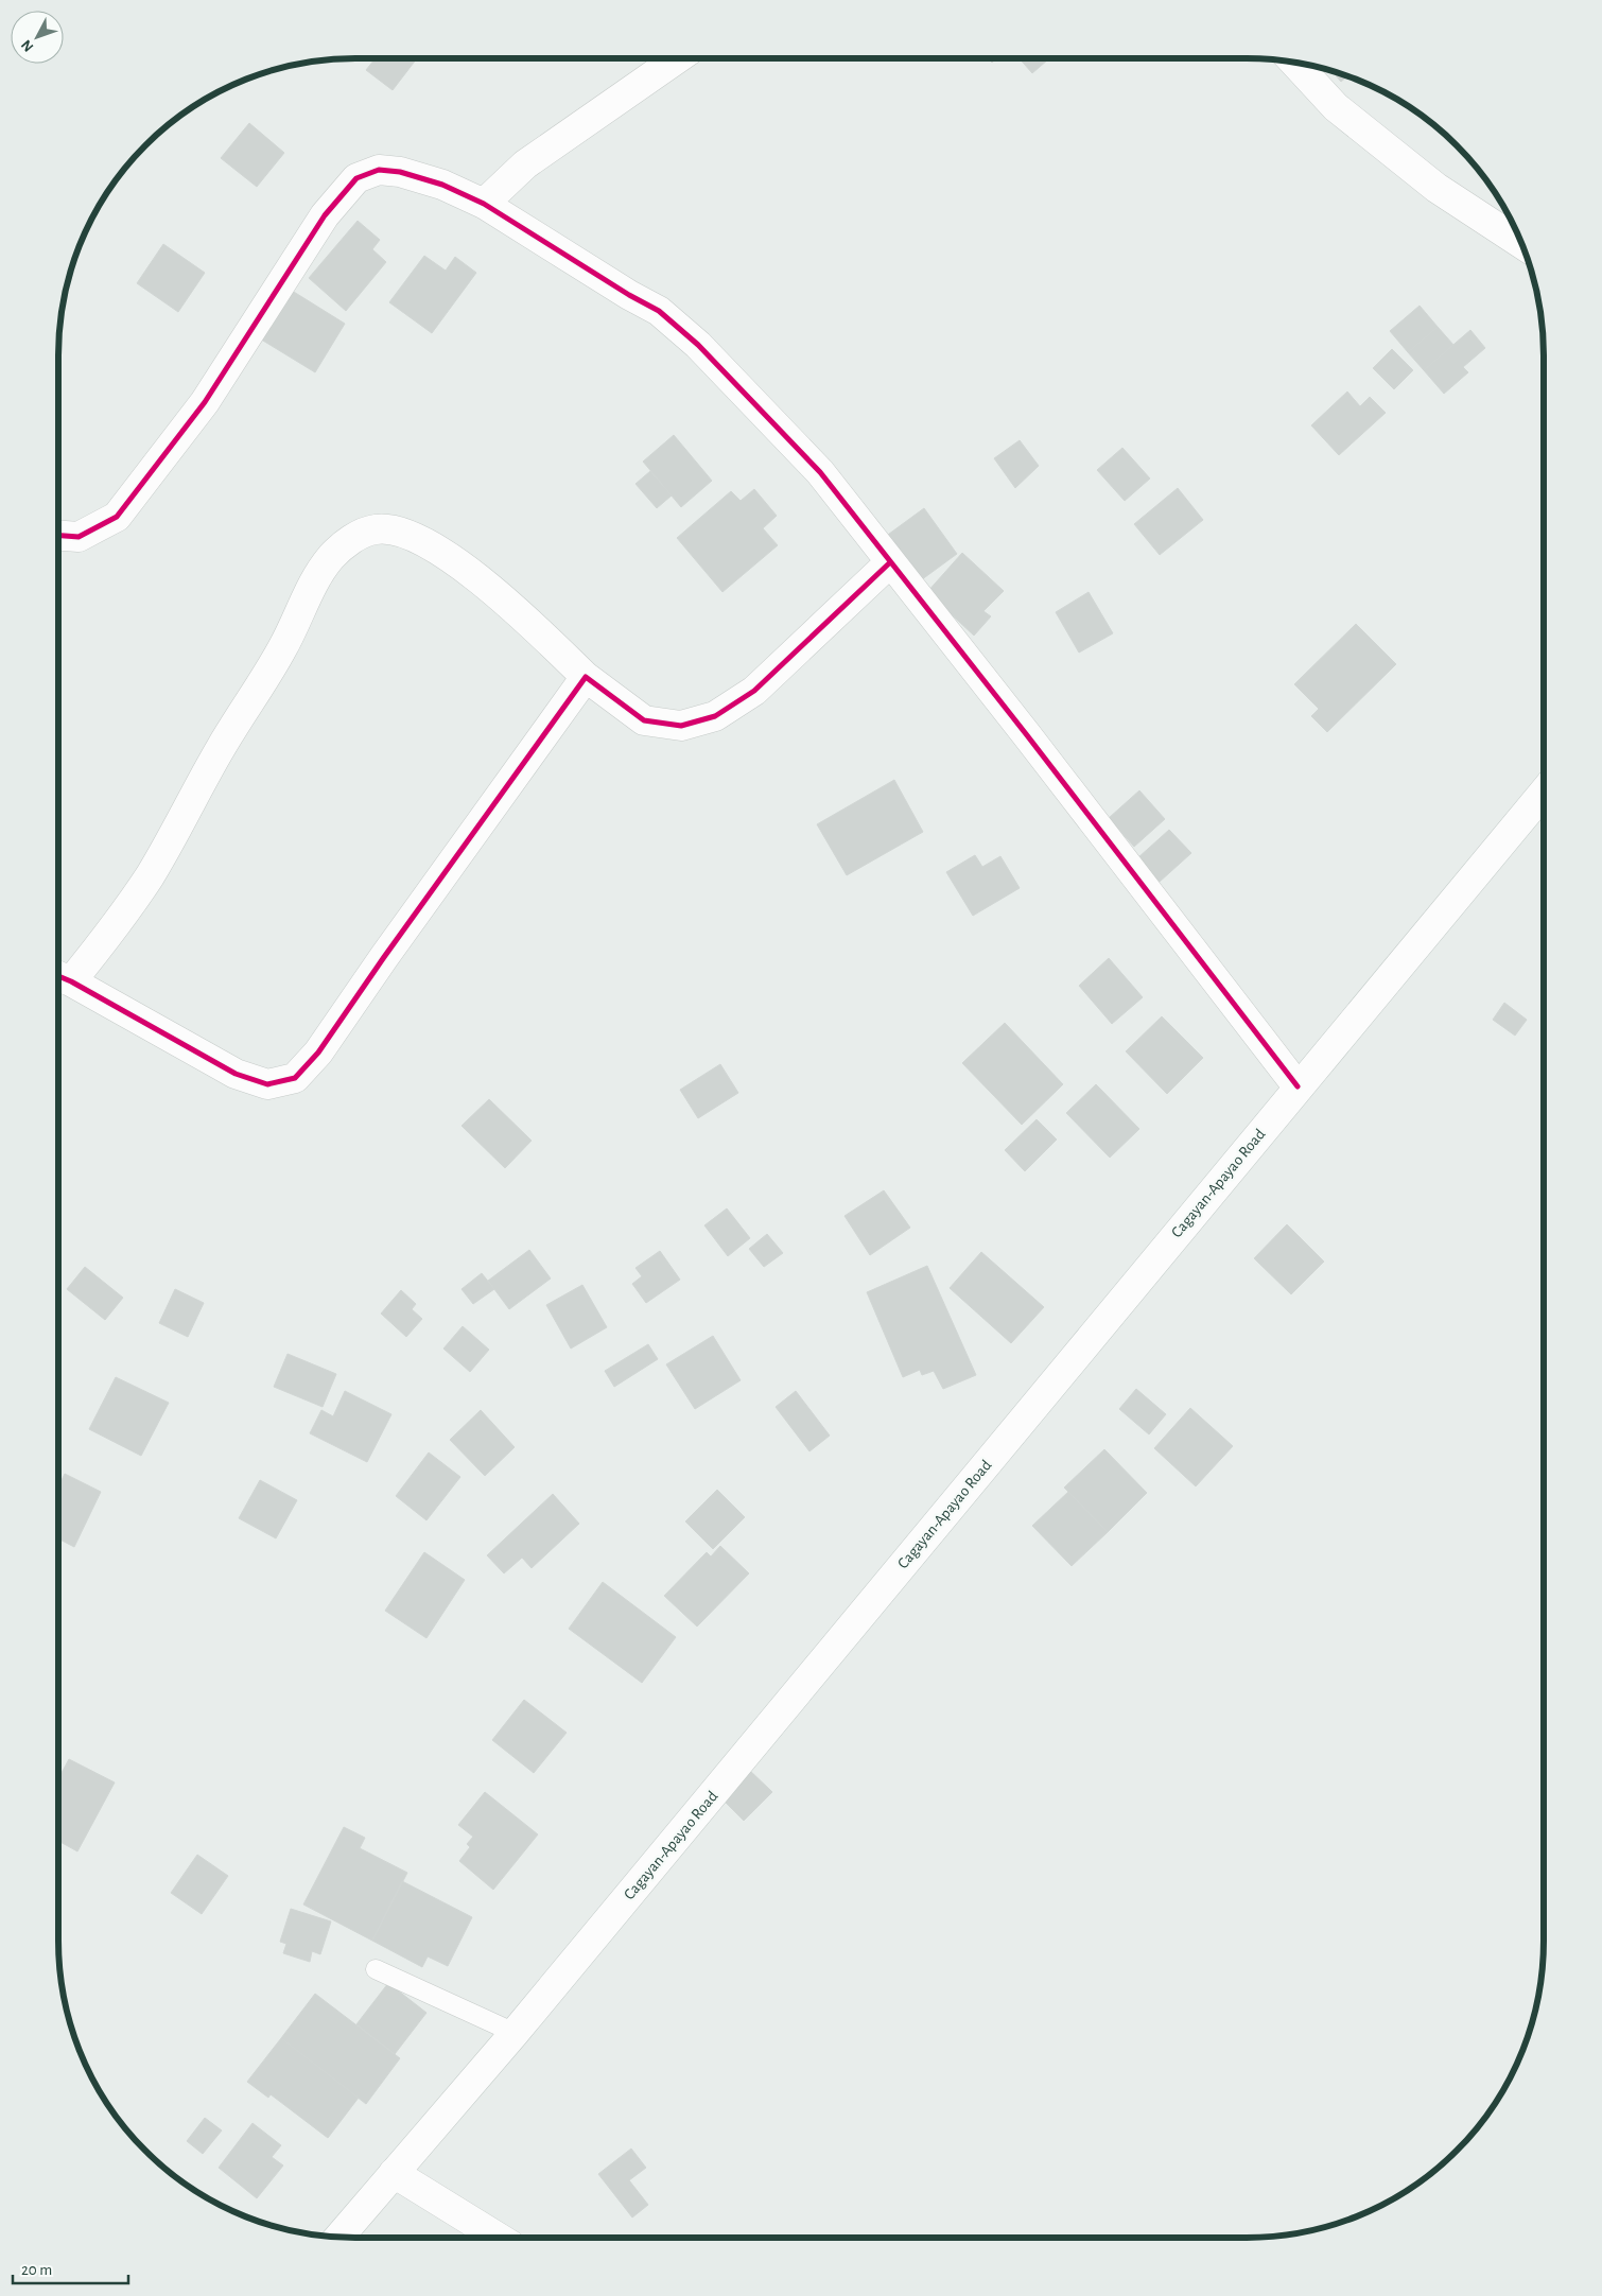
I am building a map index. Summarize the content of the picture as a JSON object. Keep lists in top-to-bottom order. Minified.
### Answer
{"streets":{"street":["Cagayan-Apayao Road"]},"scale_bar":"20 m","north":"bottom left"}
